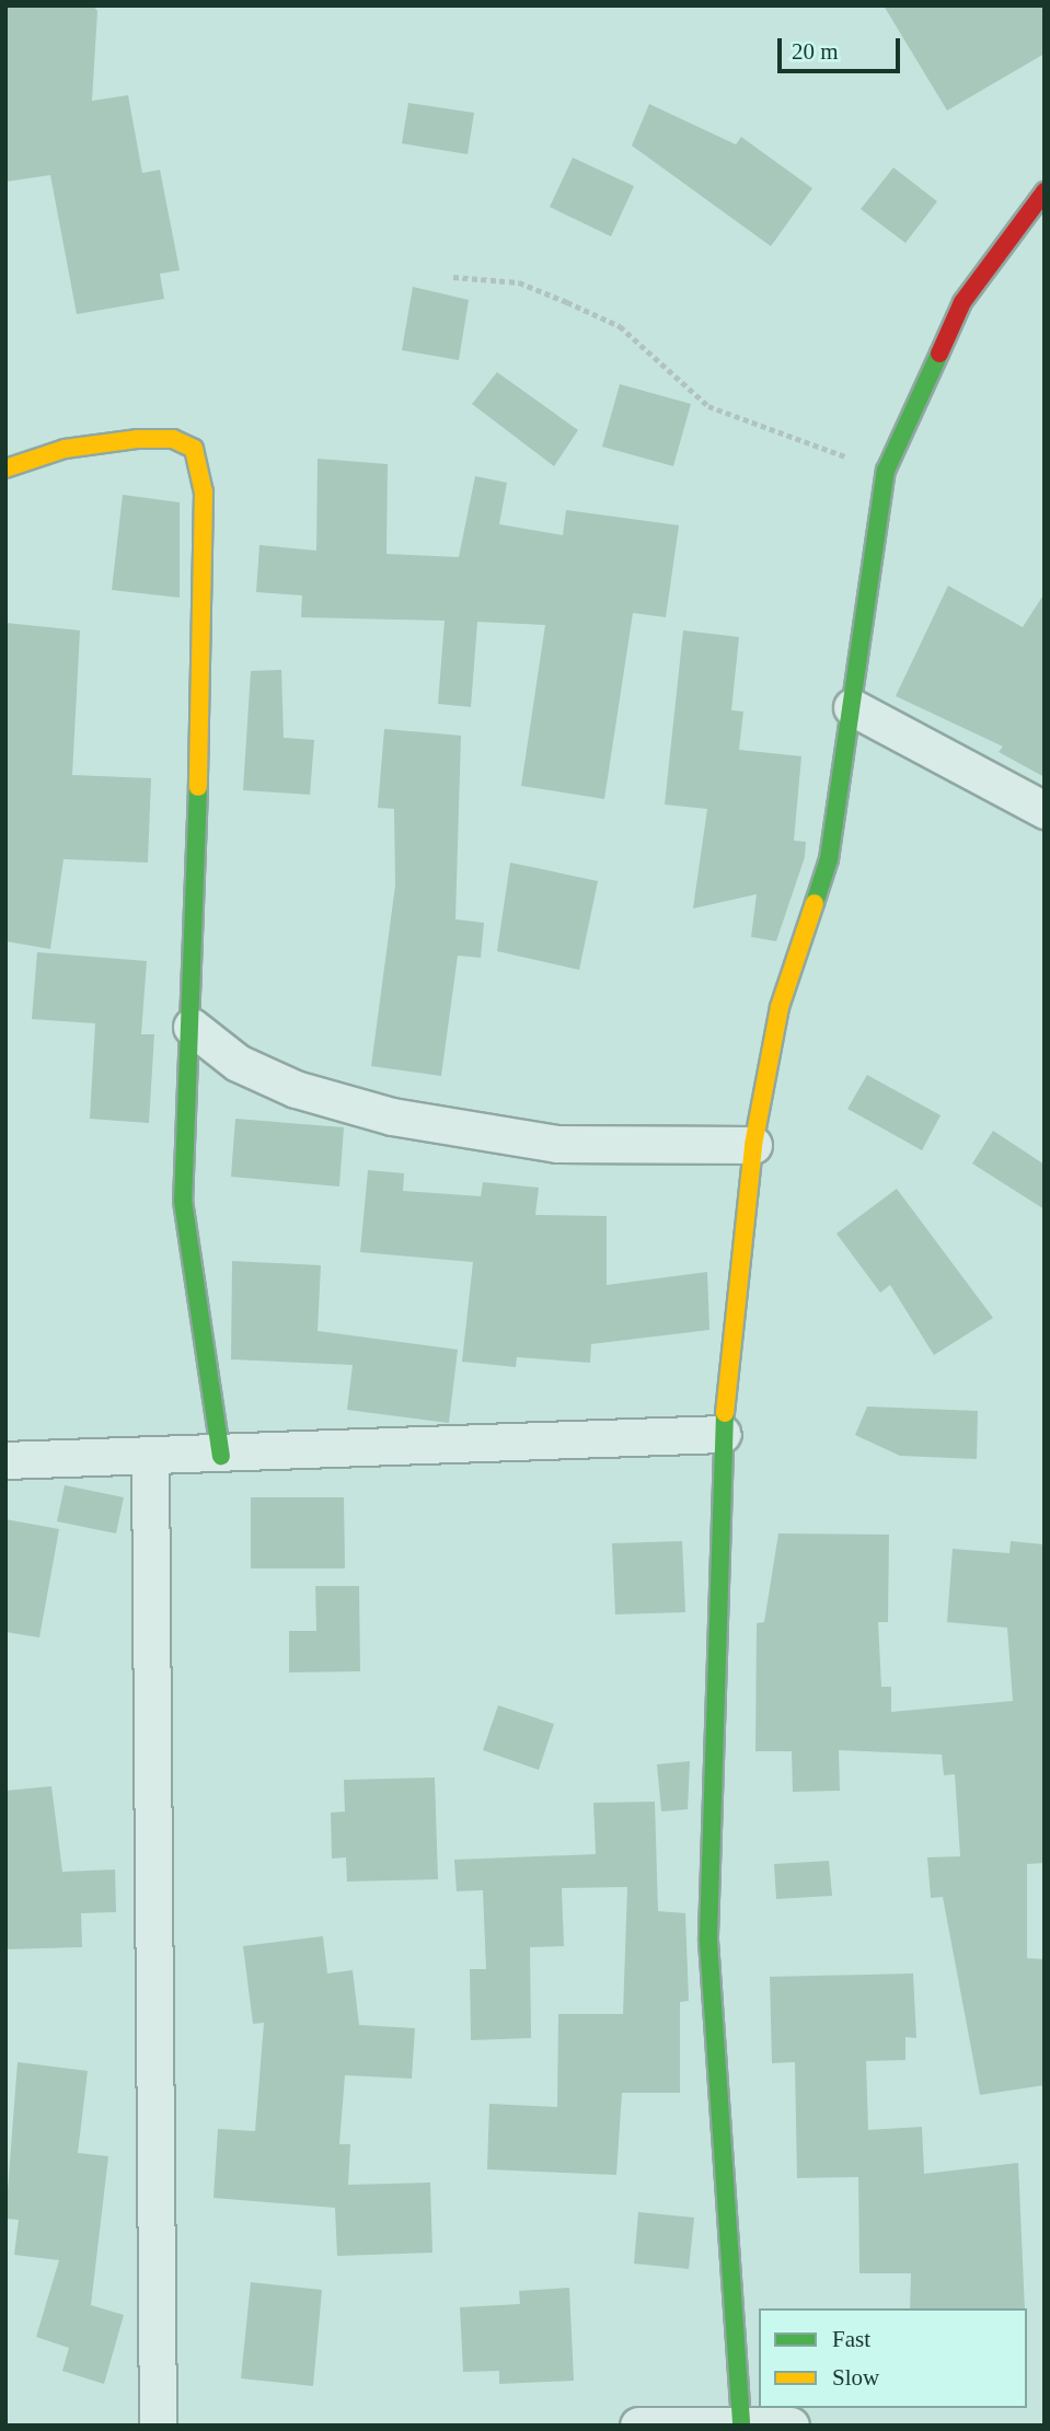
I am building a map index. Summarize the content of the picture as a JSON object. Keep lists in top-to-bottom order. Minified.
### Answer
{"legend":["Fast","Slow"],"scale_bar":"20 m"}
